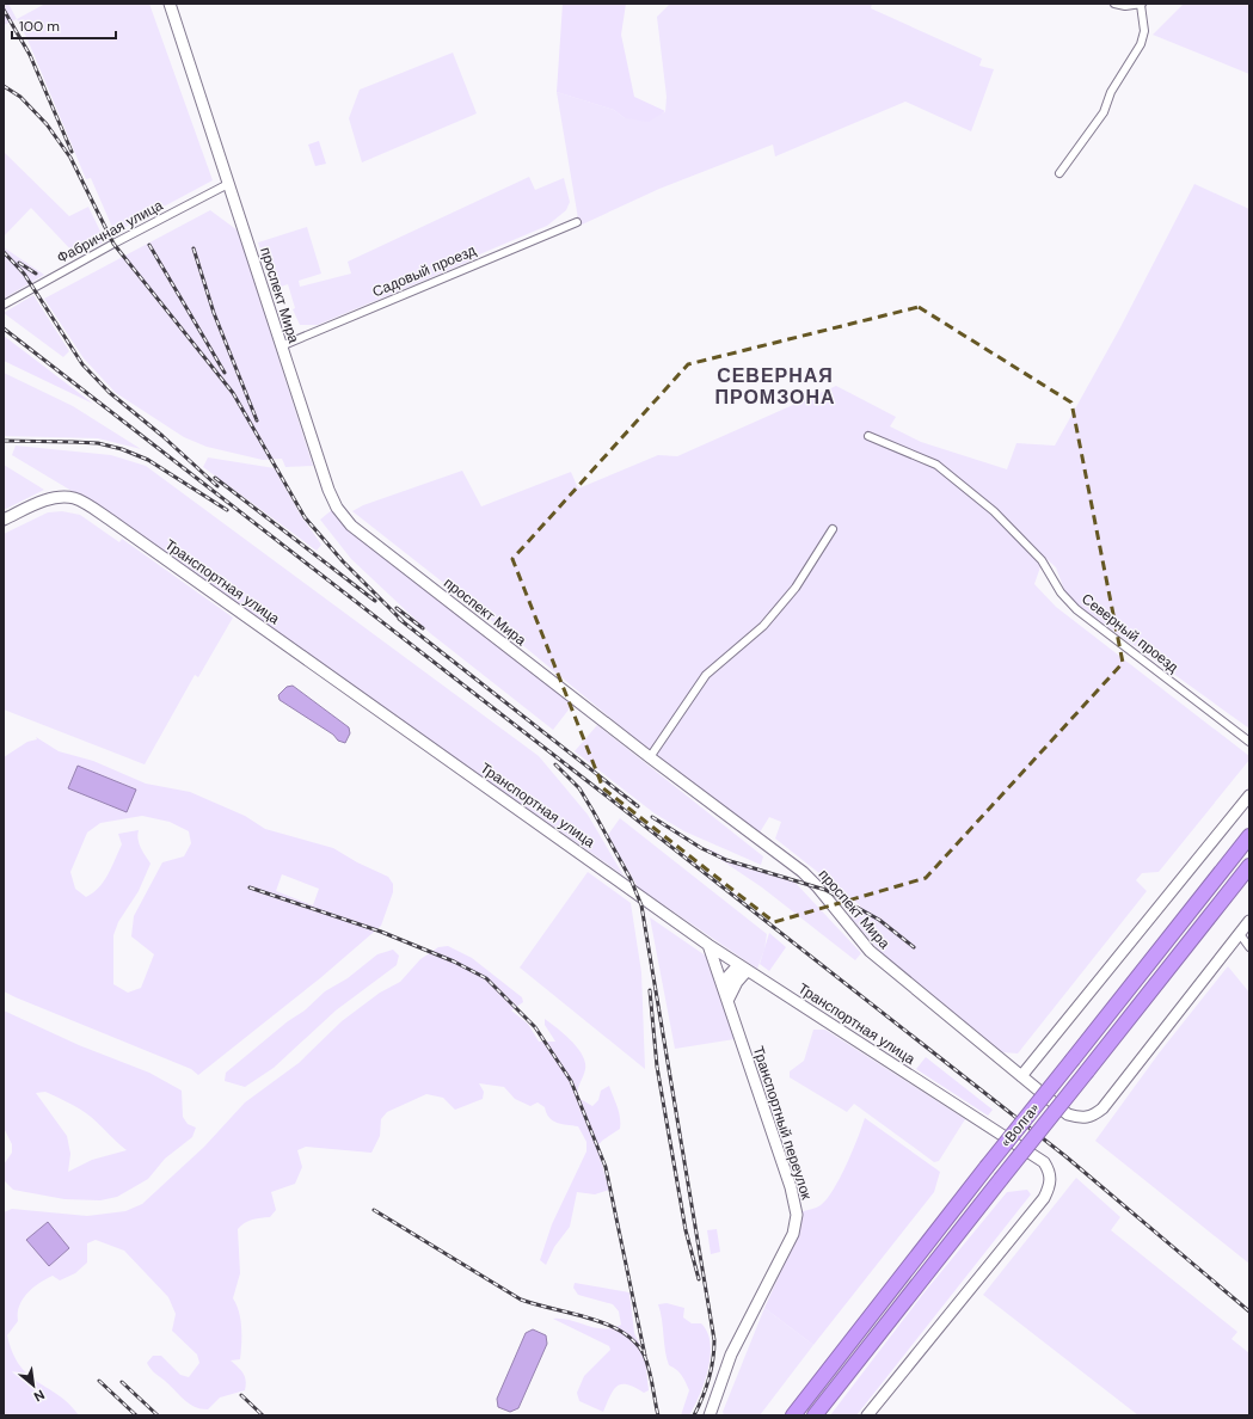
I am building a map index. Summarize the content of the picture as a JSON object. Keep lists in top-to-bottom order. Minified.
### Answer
{"streets":{"highway":["«Волга»"],"street":["Фабричная улица","Садовый проезд","проспект Мира","Транспортная улица","Северный проезд","Транспортный переулок"]},"crossings":[["Фабричная улица","проспект Мира"],["Садовый проезд","проспект Мира"],["Транспортная улица","Транспортный переулок"]],"districts":["СЕВЕРНАЯ ПРОМЗОНА"],"scale_bar":"100 m","north":"bottom right"}
